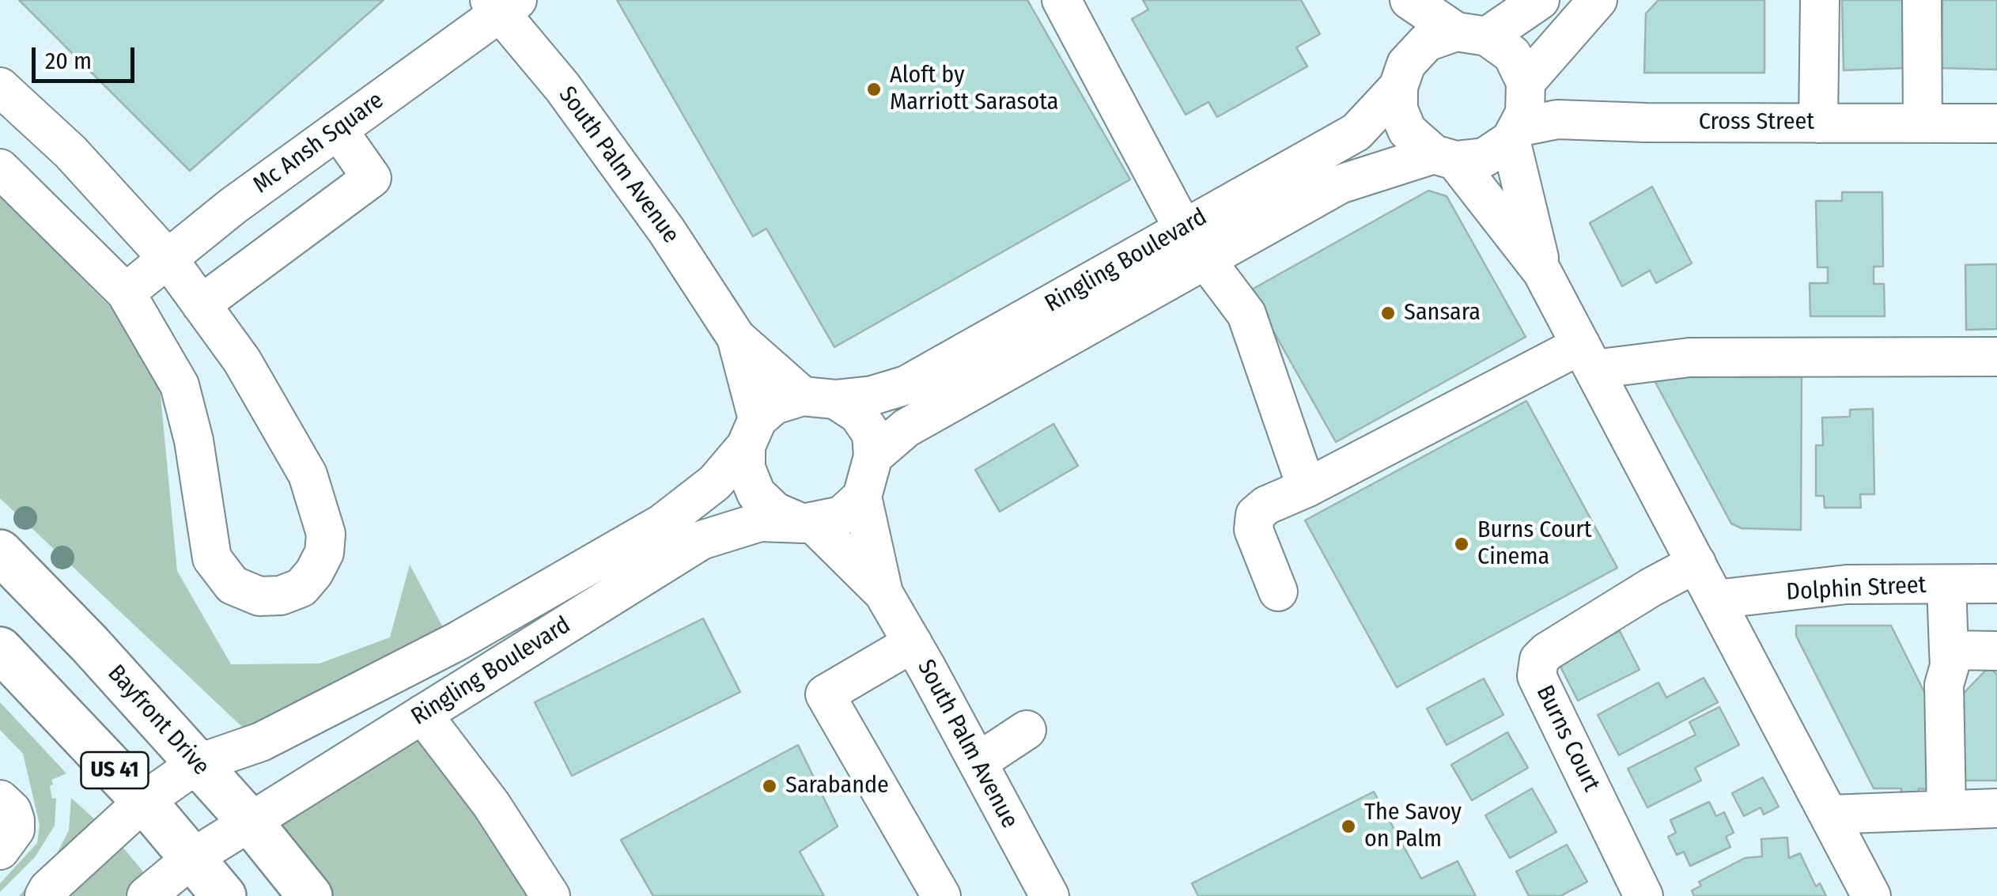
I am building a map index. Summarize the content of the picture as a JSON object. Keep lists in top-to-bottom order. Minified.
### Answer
{"streets":{"main road":["Bayfront Drive","US 41"],"street":["Cross Street","Mc Ansh Square","South Palm Avenue","Ringling Boulevard","Dolphin Street","Burns Court"]},"crossings":[["Cross Street","Ringling Boulevard"],["Mc Ansh Square","South Palm Avenue"],["South Palm Avenue","Ringling Boulevard"],["Ringling Boulevard","Bayfront Drive"],["Ringling Boulevard","US 41"]],"places":["Aloft by Marriott Sarasota","Sansara","Burns Court Cinema","Sarabande","The Savoy on Palm"],"scale_bar":"20 m"}
